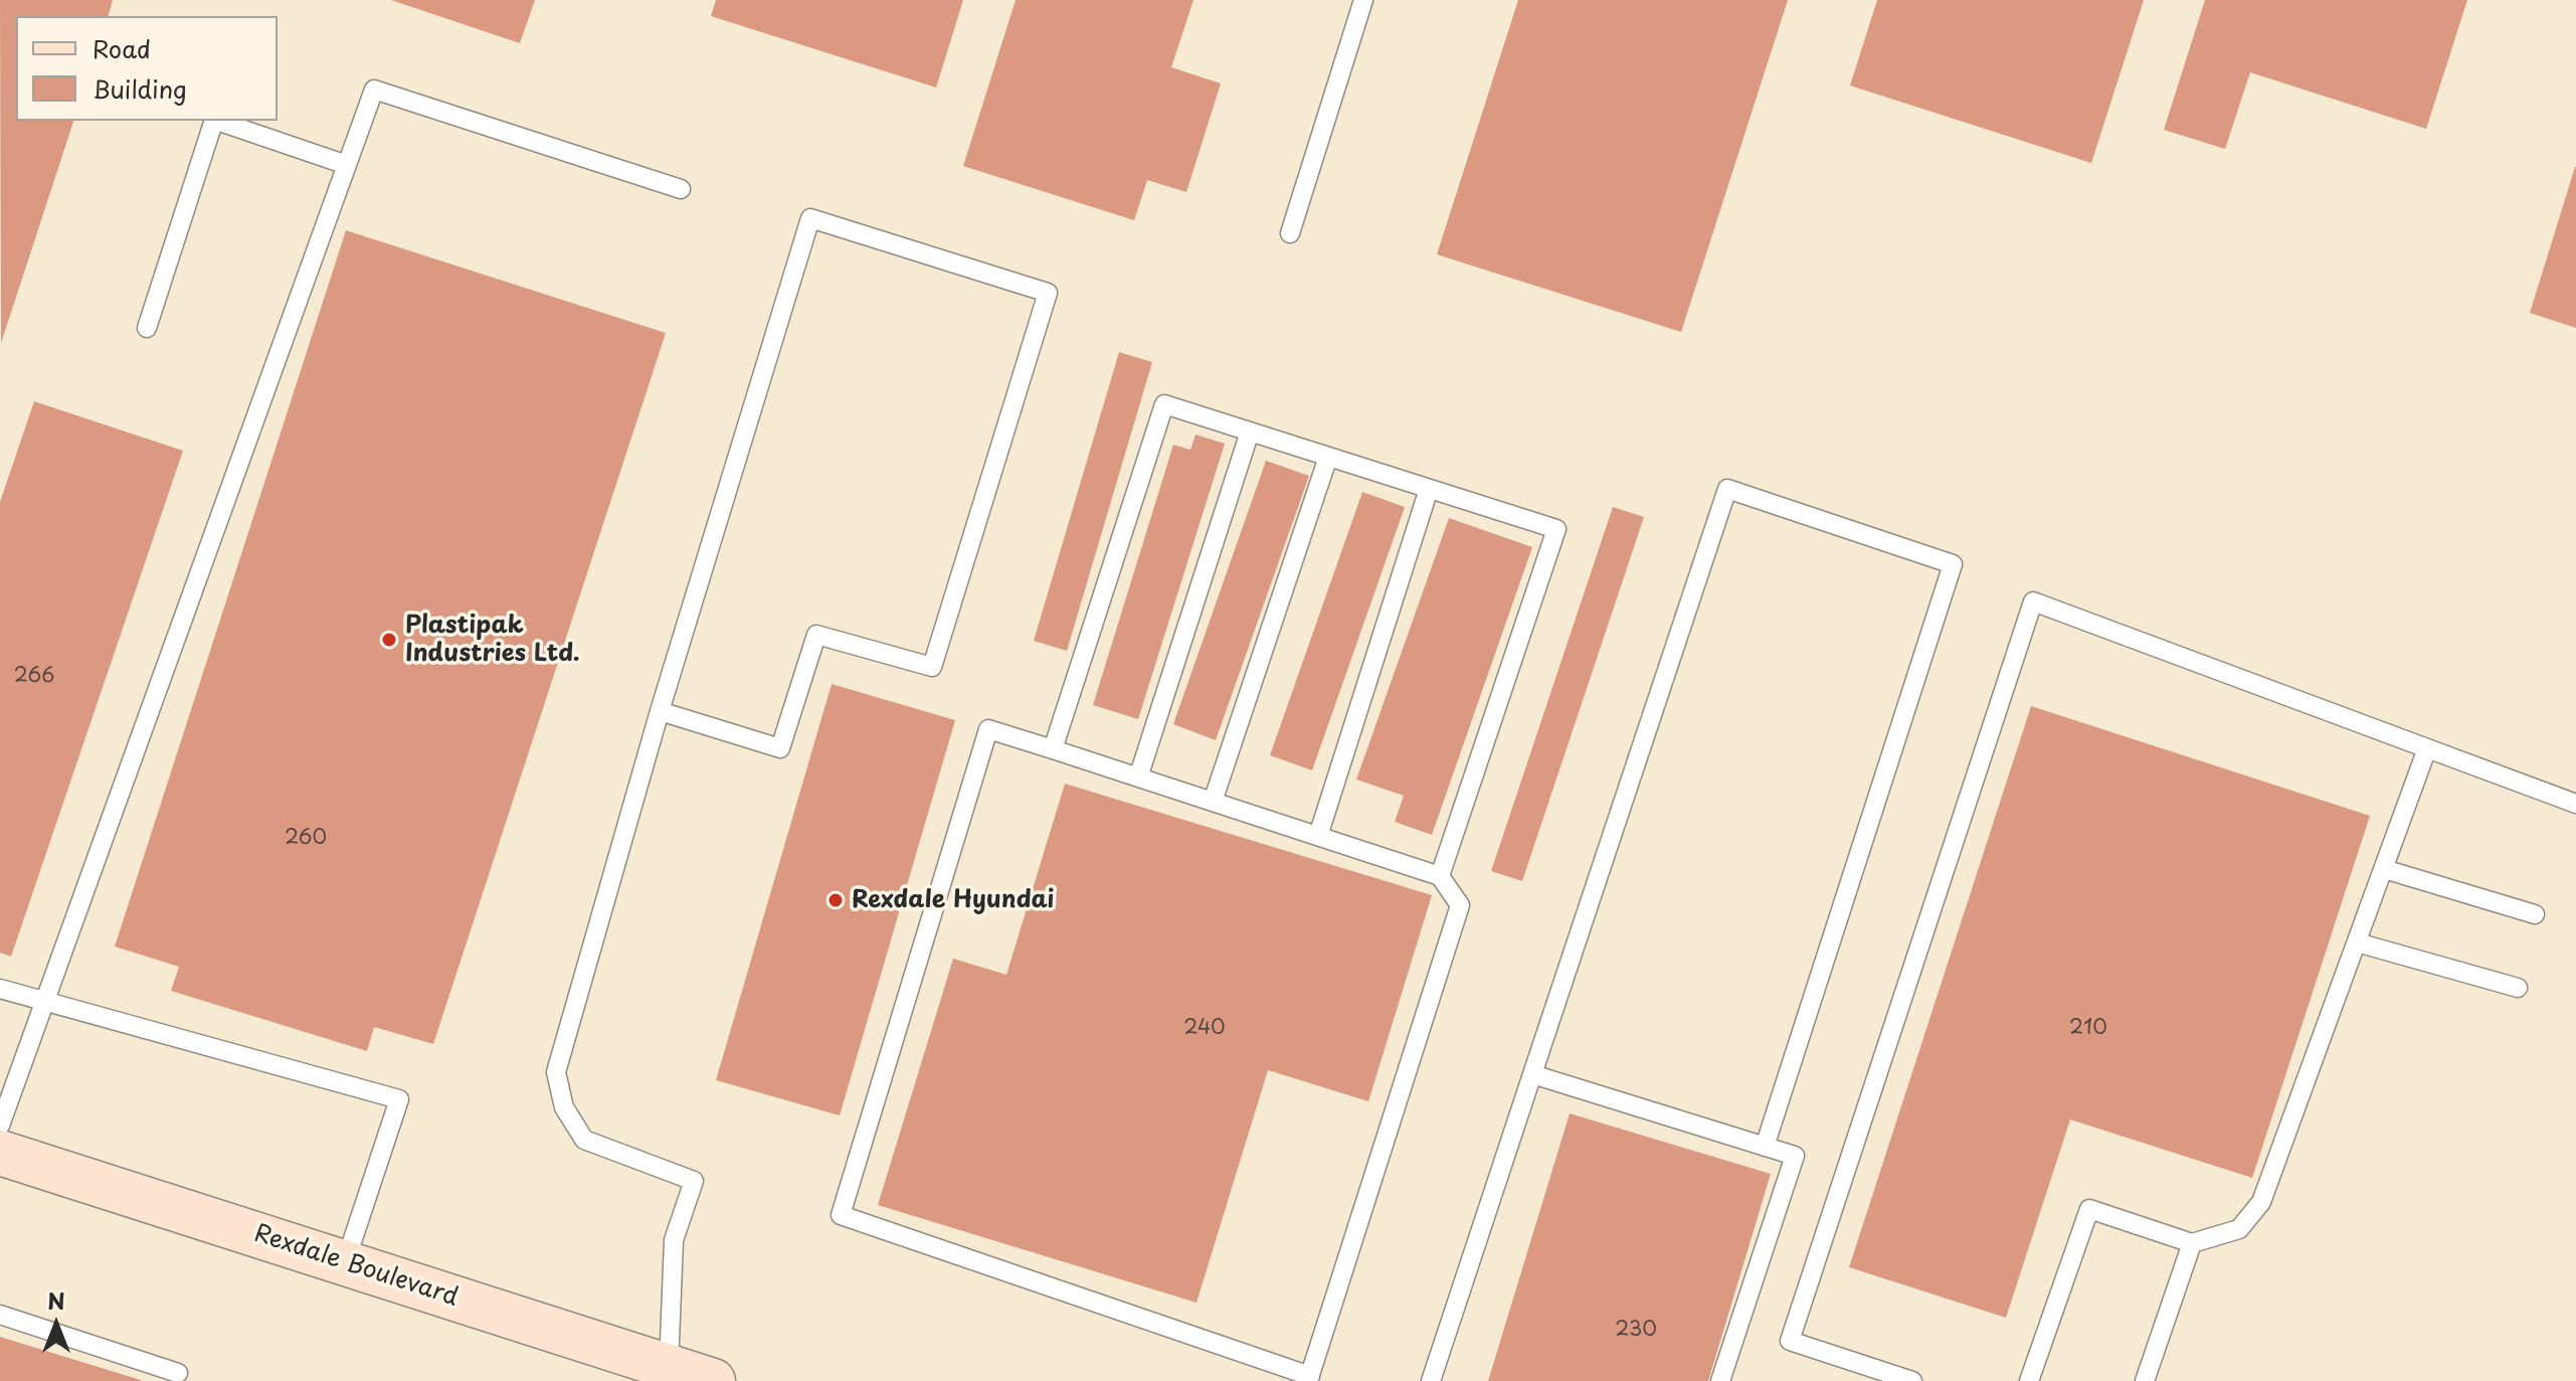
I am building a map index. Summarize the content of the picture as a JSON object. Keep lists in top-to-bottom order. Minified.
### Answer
{"streets":{"main road":["Rexdale Boulevard"]},"places":["Plastipak Industries Ltd.","Rexdale Hyundai"],"house_numbers":["266","260","240","210","230"],"legend":["Road","Building"],"north":"top"}
